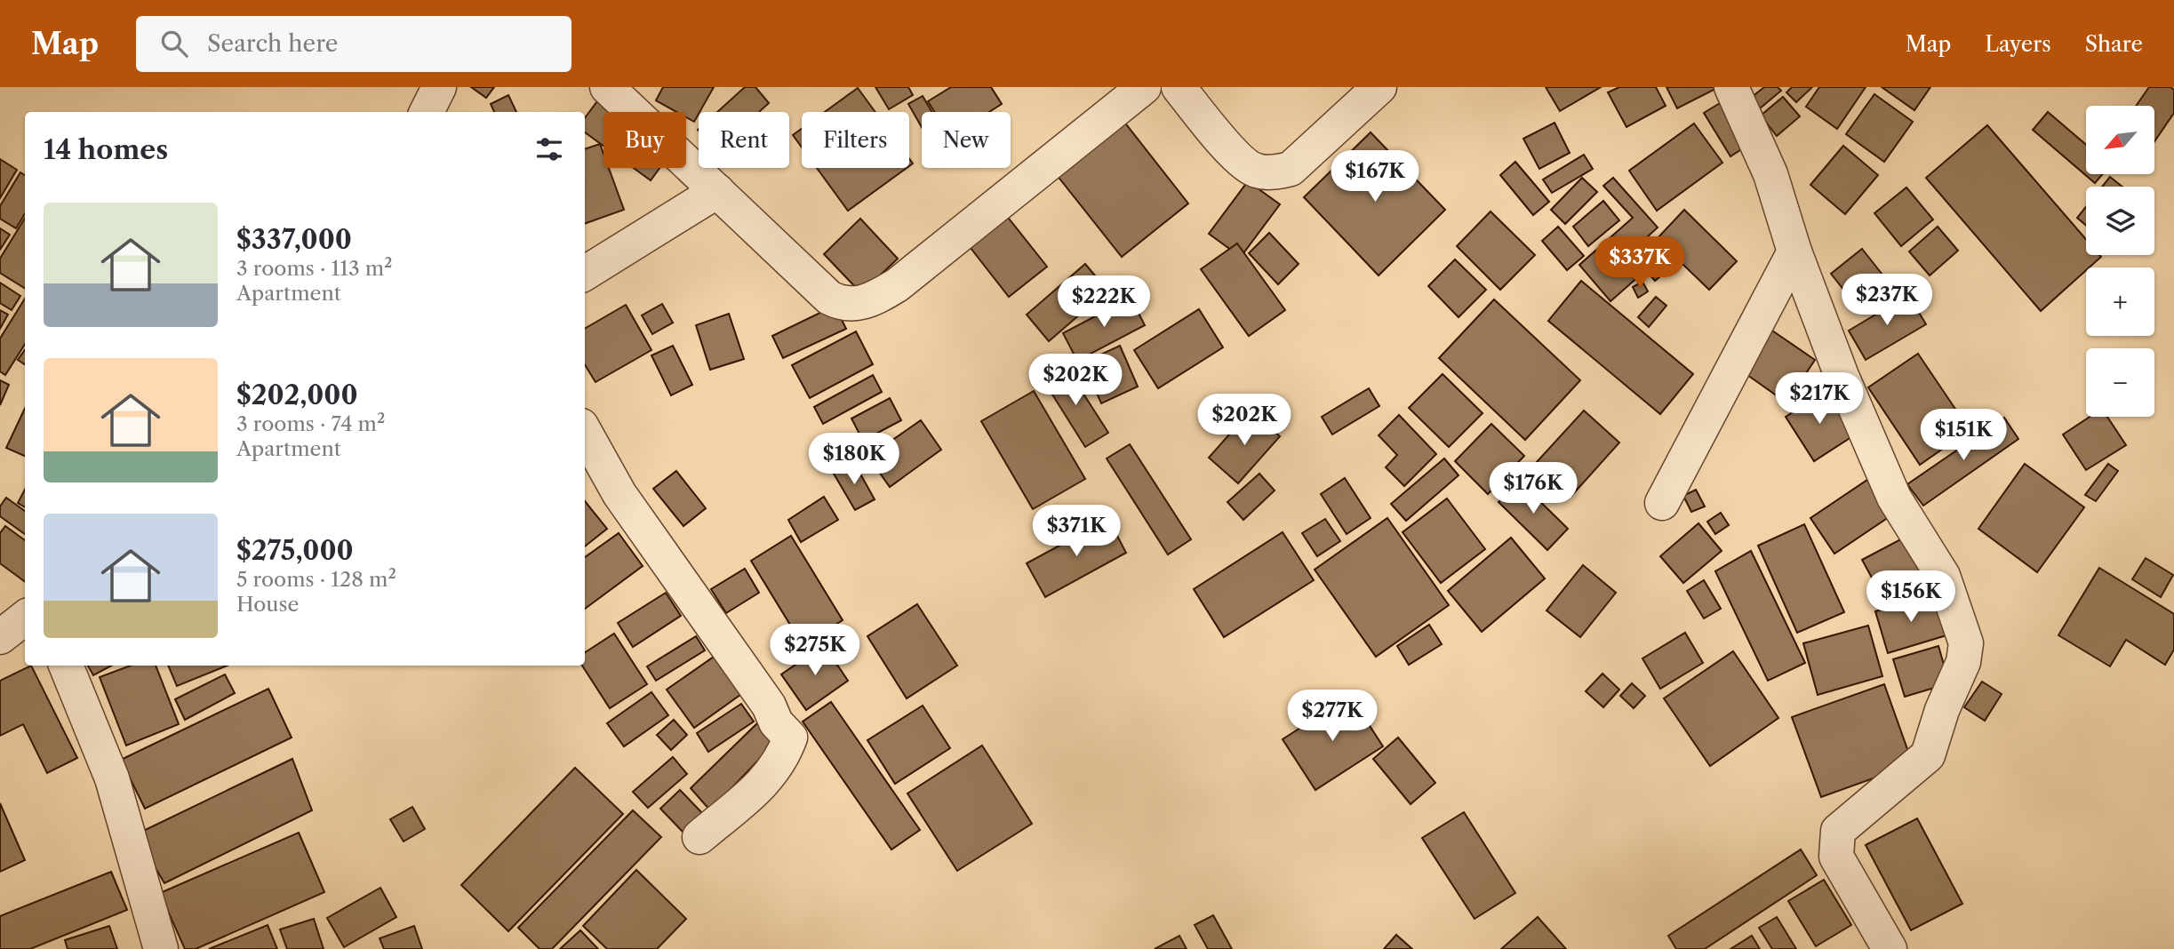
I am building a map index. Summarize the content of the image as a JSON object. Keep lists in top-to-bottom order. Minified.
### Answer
{"north":"bottom left","page":{"header":"Map","search":"Search here","nav":["Map","Layers","Share"],"map_buttons":["+","−"],"chip":["Buy","Rent","Filters","New"],"heading":"14 homes","price":["$167K","$337K","$237K","$222K","$202K","$217K","$202K","$151K","$180K","$176K","$371K","$156K","$275K","$277K"],"list":[{"name":"$337,000","note":"3 rooms · 113 m² · Apartment"},{"name":"$202,000","note":"3 rooms · 74 m² · Apartment"},{"name":"$275,000","note":"5 rooms · 128 m² · House"}]}}
